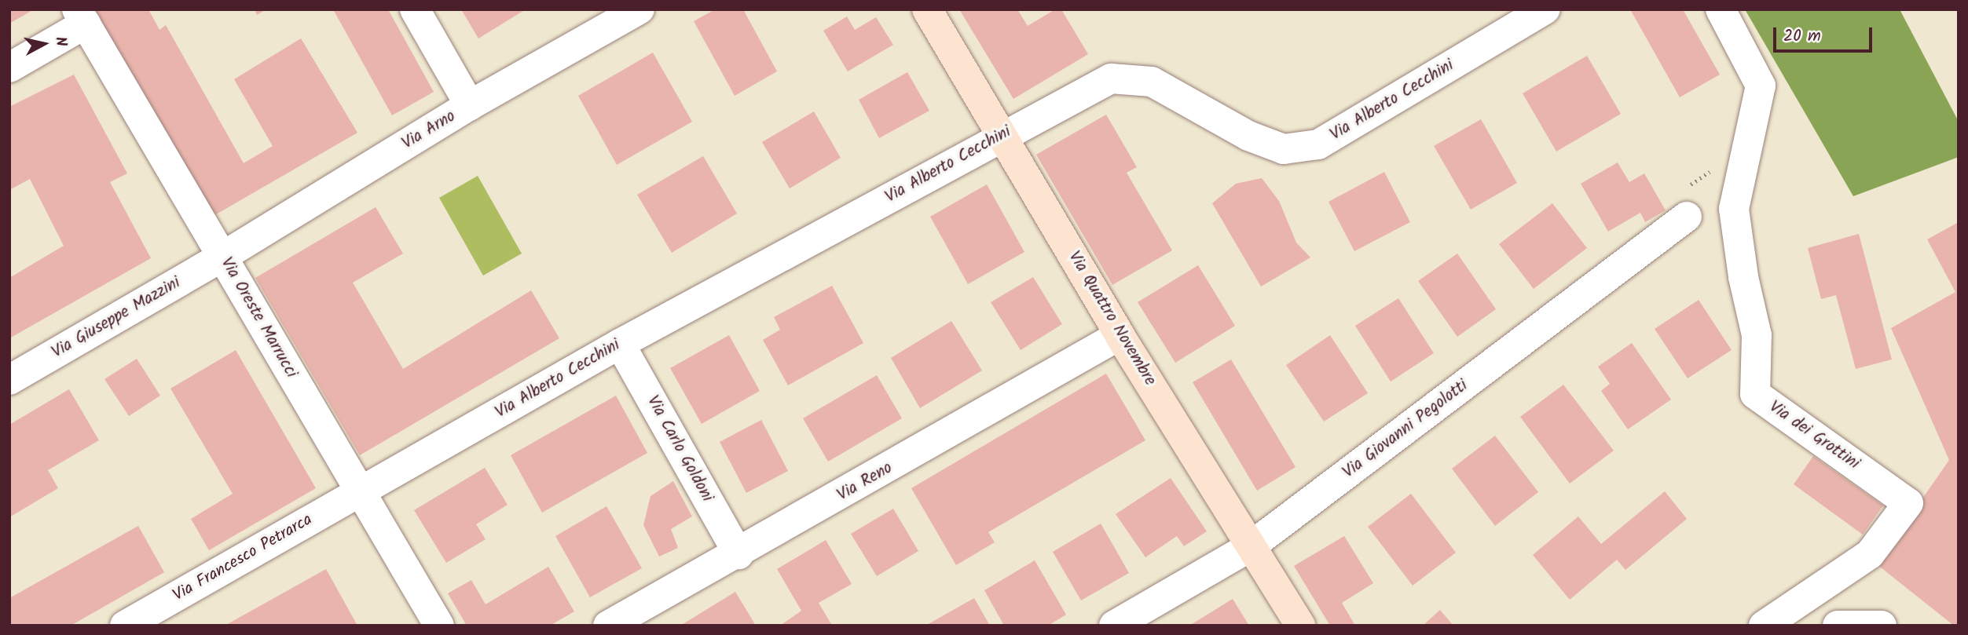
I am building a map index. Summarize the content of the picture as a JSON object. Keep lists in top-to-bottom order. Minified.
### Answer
{"streets":{"main road":["Via Quattro Novembre"],"street":["Via Alberto Cecchini","Via Arno","Via Giuseppe Mazzini","Via Oreste Marrucci","Via Giovanni Pegolotti","Via dei Grottini","Via Carlo Goldoni","Via Reno","Via Francesco Petrarca"]},"crossings":[["Via Alberto Cecchini","Via Oreste Marrucci"],["Via Alberto Cecchini","Via Quattro Novembre"],["Via Alberto Cecchini","Via Carlo Goldoni"],["Via Alberto Cecchini","Via Francesco Petrarca"],["Via Arno","Via Giuseppe Mazzini"],["Via Arno","Via Oreste Marrucci"],["Via Giuseppe Mazzini","Via Oreste Marrucci"],["Via Oreste Marrucci","Via Francesco Petrarca"],["Via Quattro Novembre","Via Giovanni Pegolotti"],["Via Quattro Novembre","Via Reno"],["Via Carlo Goldoni","Via Reno"]],"scale_bar":"20 m","north":"right"}
